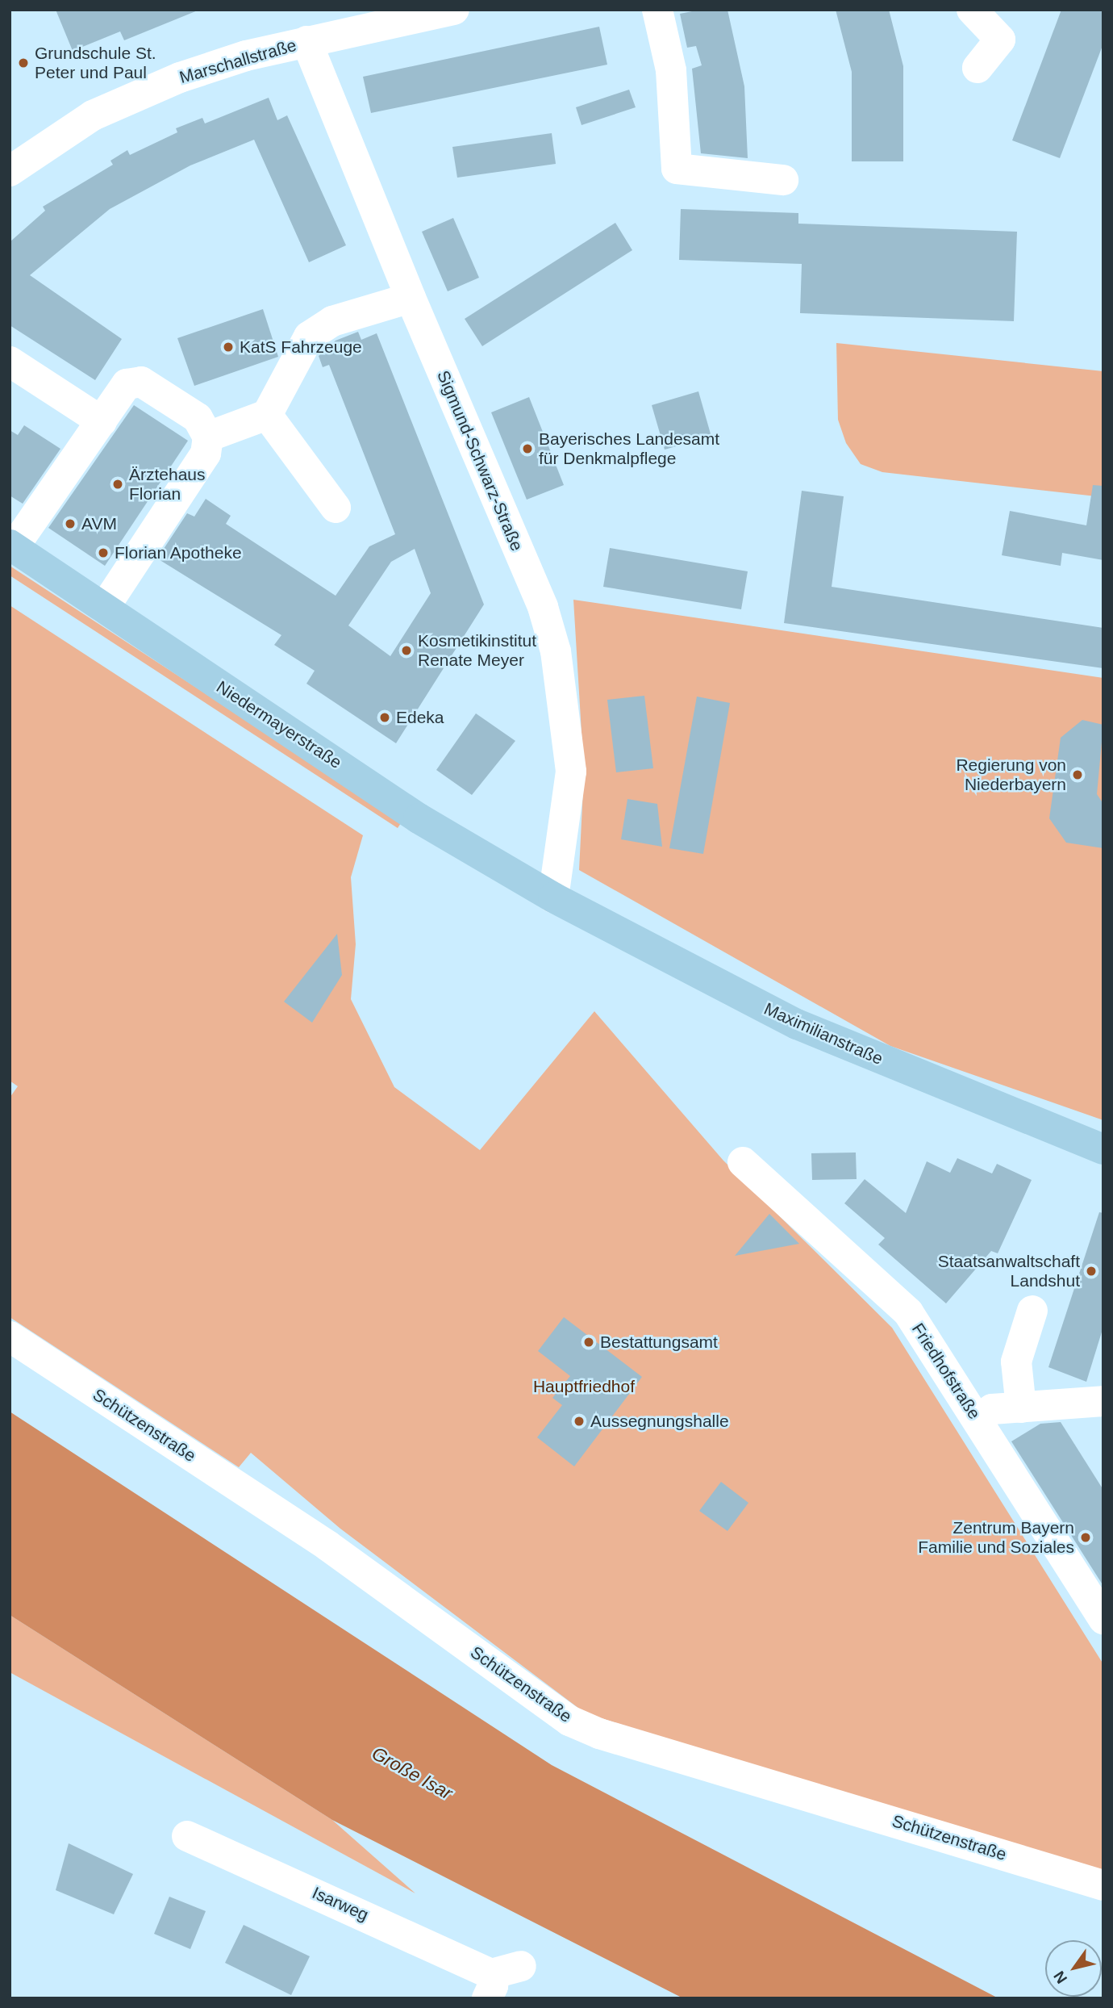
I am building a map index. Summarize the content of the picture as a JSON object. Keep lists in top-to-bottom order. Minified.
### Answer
{"streets":{"main road":["Niedermayerstraße","Maximilianstraße"],"street":["Marschallstraße","Sigmund-Schwarz-Straße","Friedhofstraße","Schützenstraße","Isarweg"]},"crossings":[["Marschallstraße","Sigmund-Schwarz-Straße"],["Sigmund-Schwarz-Straße","Niedermayerstraße"],["Sigmund-Schwarz-Straße","Maximilianstraße"],["Niedermayerstraße","Maximilianstraße"]],"water":["Große Isar"],"parks":["Hauptfriedhof"],"places":["Grundschule St. Peter und Paul","KatS Fahrzeuge","Bayerisches Landesamt für Denkmalpflege","Ärztehaus Florian","AVM","Florian Apotheke","Kosmetikinstitut Renate Meyer","Edeka","Regierung von Niederbayern","Staatsanwaltschaft Landshut","Bestattungsamt","Aussegnungshalle","Zentrum Bayern Familie und Soziales"],"north":"bottom left"}
